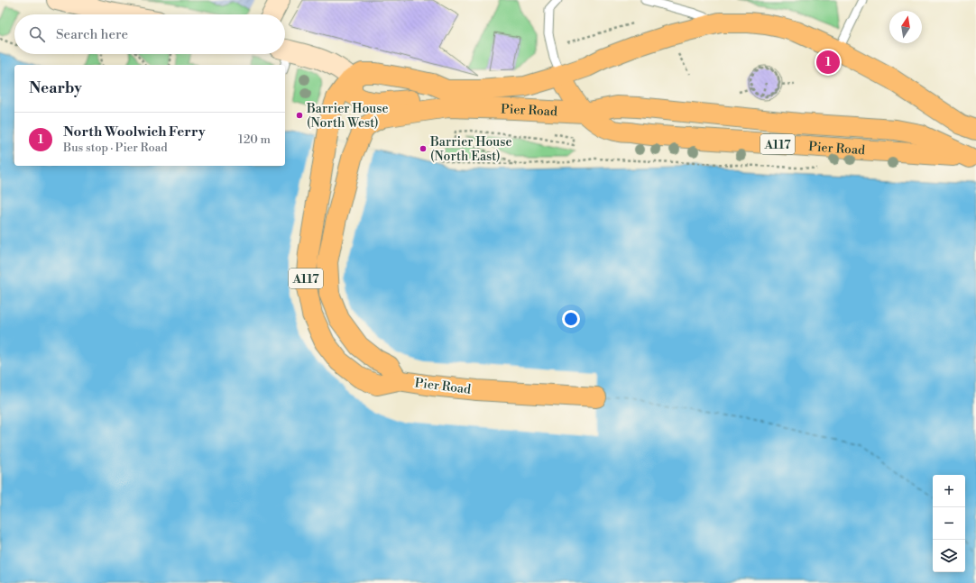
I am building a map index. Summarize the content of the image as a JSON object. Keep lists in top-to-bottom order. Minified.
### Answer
{"streets":{"highway":["Pier Road","A117"]},"places":["Barrier House (North West)","Barrier House (North East)"],"north":"top","page":{"search":"Search here","pins":"1","heading":"Nearby","list":[{"mark":"1","name":"North Woolwich Ferry","note":"Bus stop · Pier Road","value":"120 m"}],"map_buttons":["+","−"]}}
